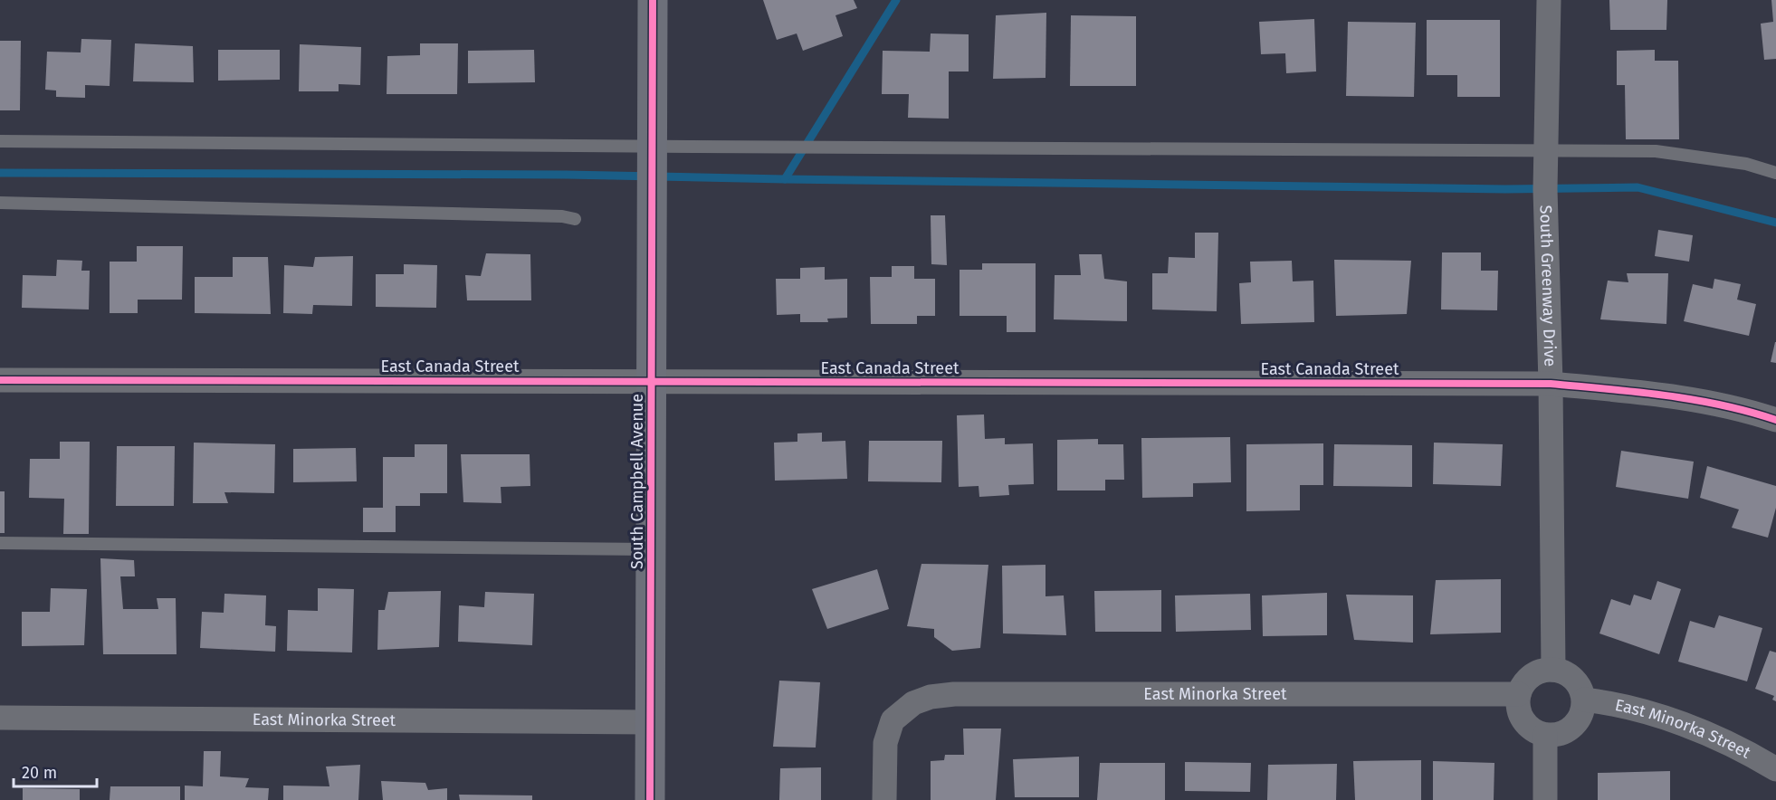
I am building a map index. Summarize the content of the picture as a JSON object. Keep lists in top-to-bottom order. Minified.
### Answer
{"streets":{"main road":["South Campbell Avenue"],"street":["South Greenway Drive","East Canada Street","East Minorka Street"]},"crossings":[["South Greenway Drive","East Canada Street"],["South Greenway Drive","East Minorka Street"],["East Canada Street","South Campbell Avenue"],["South Campbell Avenue","East Minorka Street"]],"scale_bar":"20 m"}
